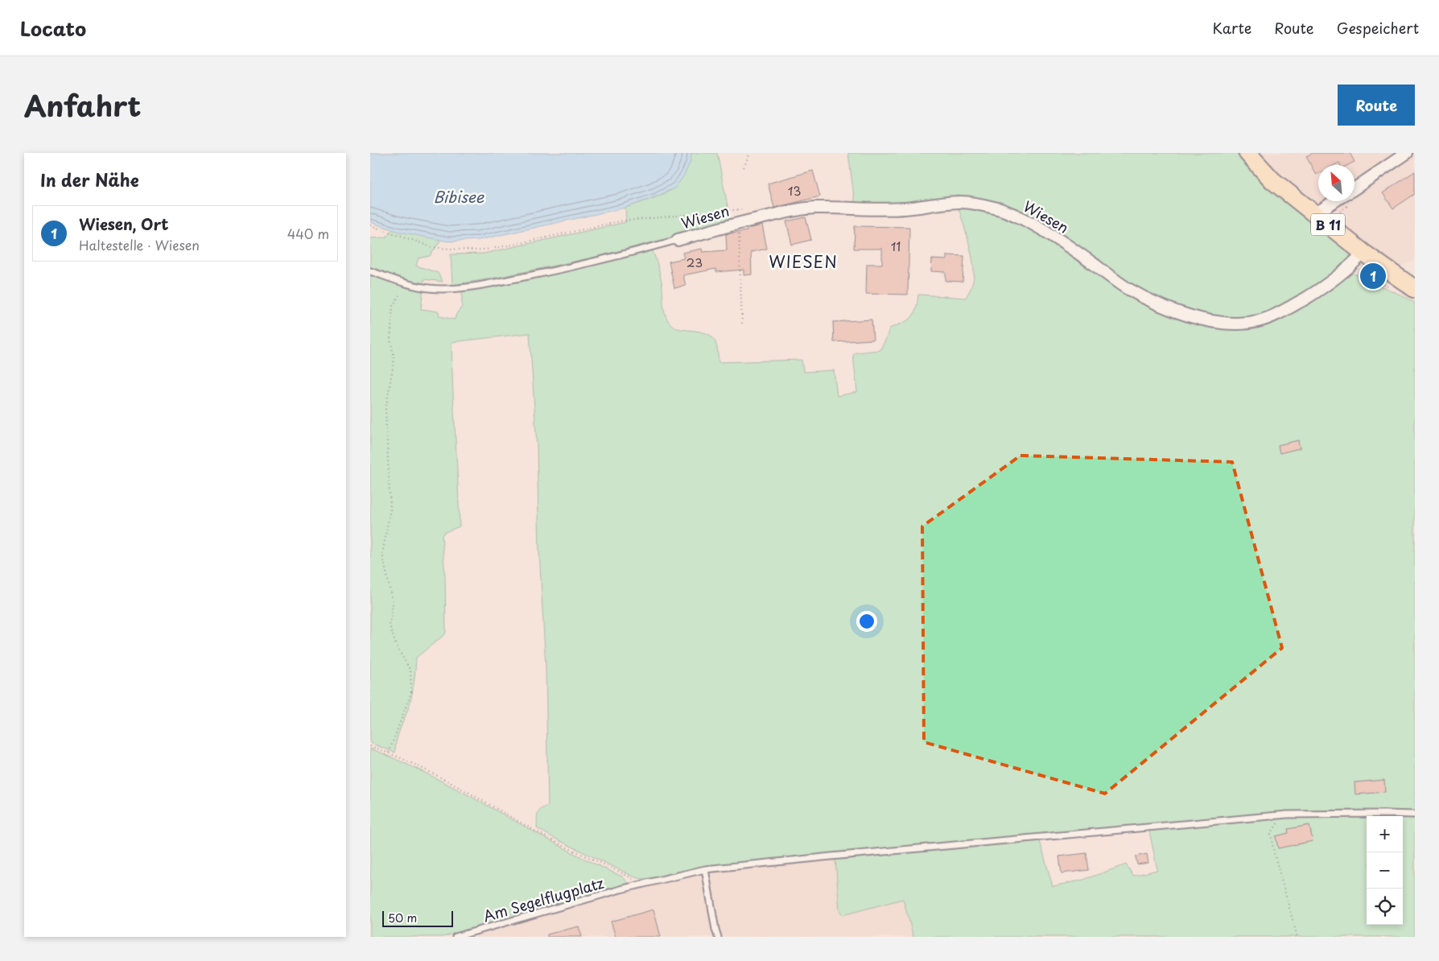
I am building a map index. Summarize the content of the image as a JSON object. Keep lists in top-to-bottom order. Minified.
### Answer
{"streets":{"main road":["B 11"],"street":["Wiesen"],"lane":["Am Segelflugplatz"]},"crossings":[["Wiesen","B 11"]],"districts":["WIESEN"],"water":["Bibisee"],"house_numbers":["13","11","23"],"scale_bar":"50 m","north":"top left","page":{"header":"Locato","nav":["Karte","Route","Gespeichert"],"title":"Anfahrt","buttons":"Route","heading":"In der Nähe","list":[{"mark":"1","name":"Wiesen, Ort","note":"Haltestelle · Wiesen","value":"440 m"}],"pins":"1","map_buttons":["+","−"],"scale":"50 m"}}
